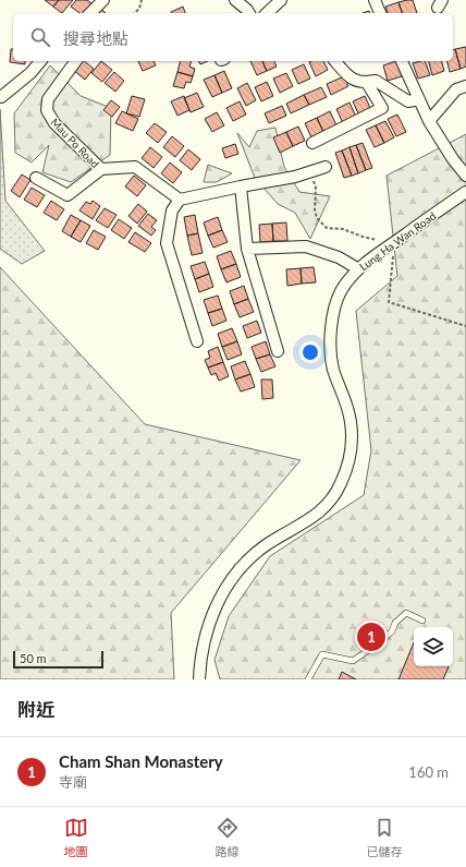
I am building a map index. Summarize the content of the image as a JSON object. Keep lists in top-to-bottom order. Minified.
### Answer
{"streets":{"street":["Mau Po Road","Lung Ha Wan Road"]},"scale_bar":"50 m","page":{"search":"搜尋地點","pins":"1","scale":"50 m","heading":"附近","list":[{"mark":"1","name":"Cham Shan Monastery","note":"寺廟","value":"160 m"}],"nav":["地圖","路線","已儲存"]}}
